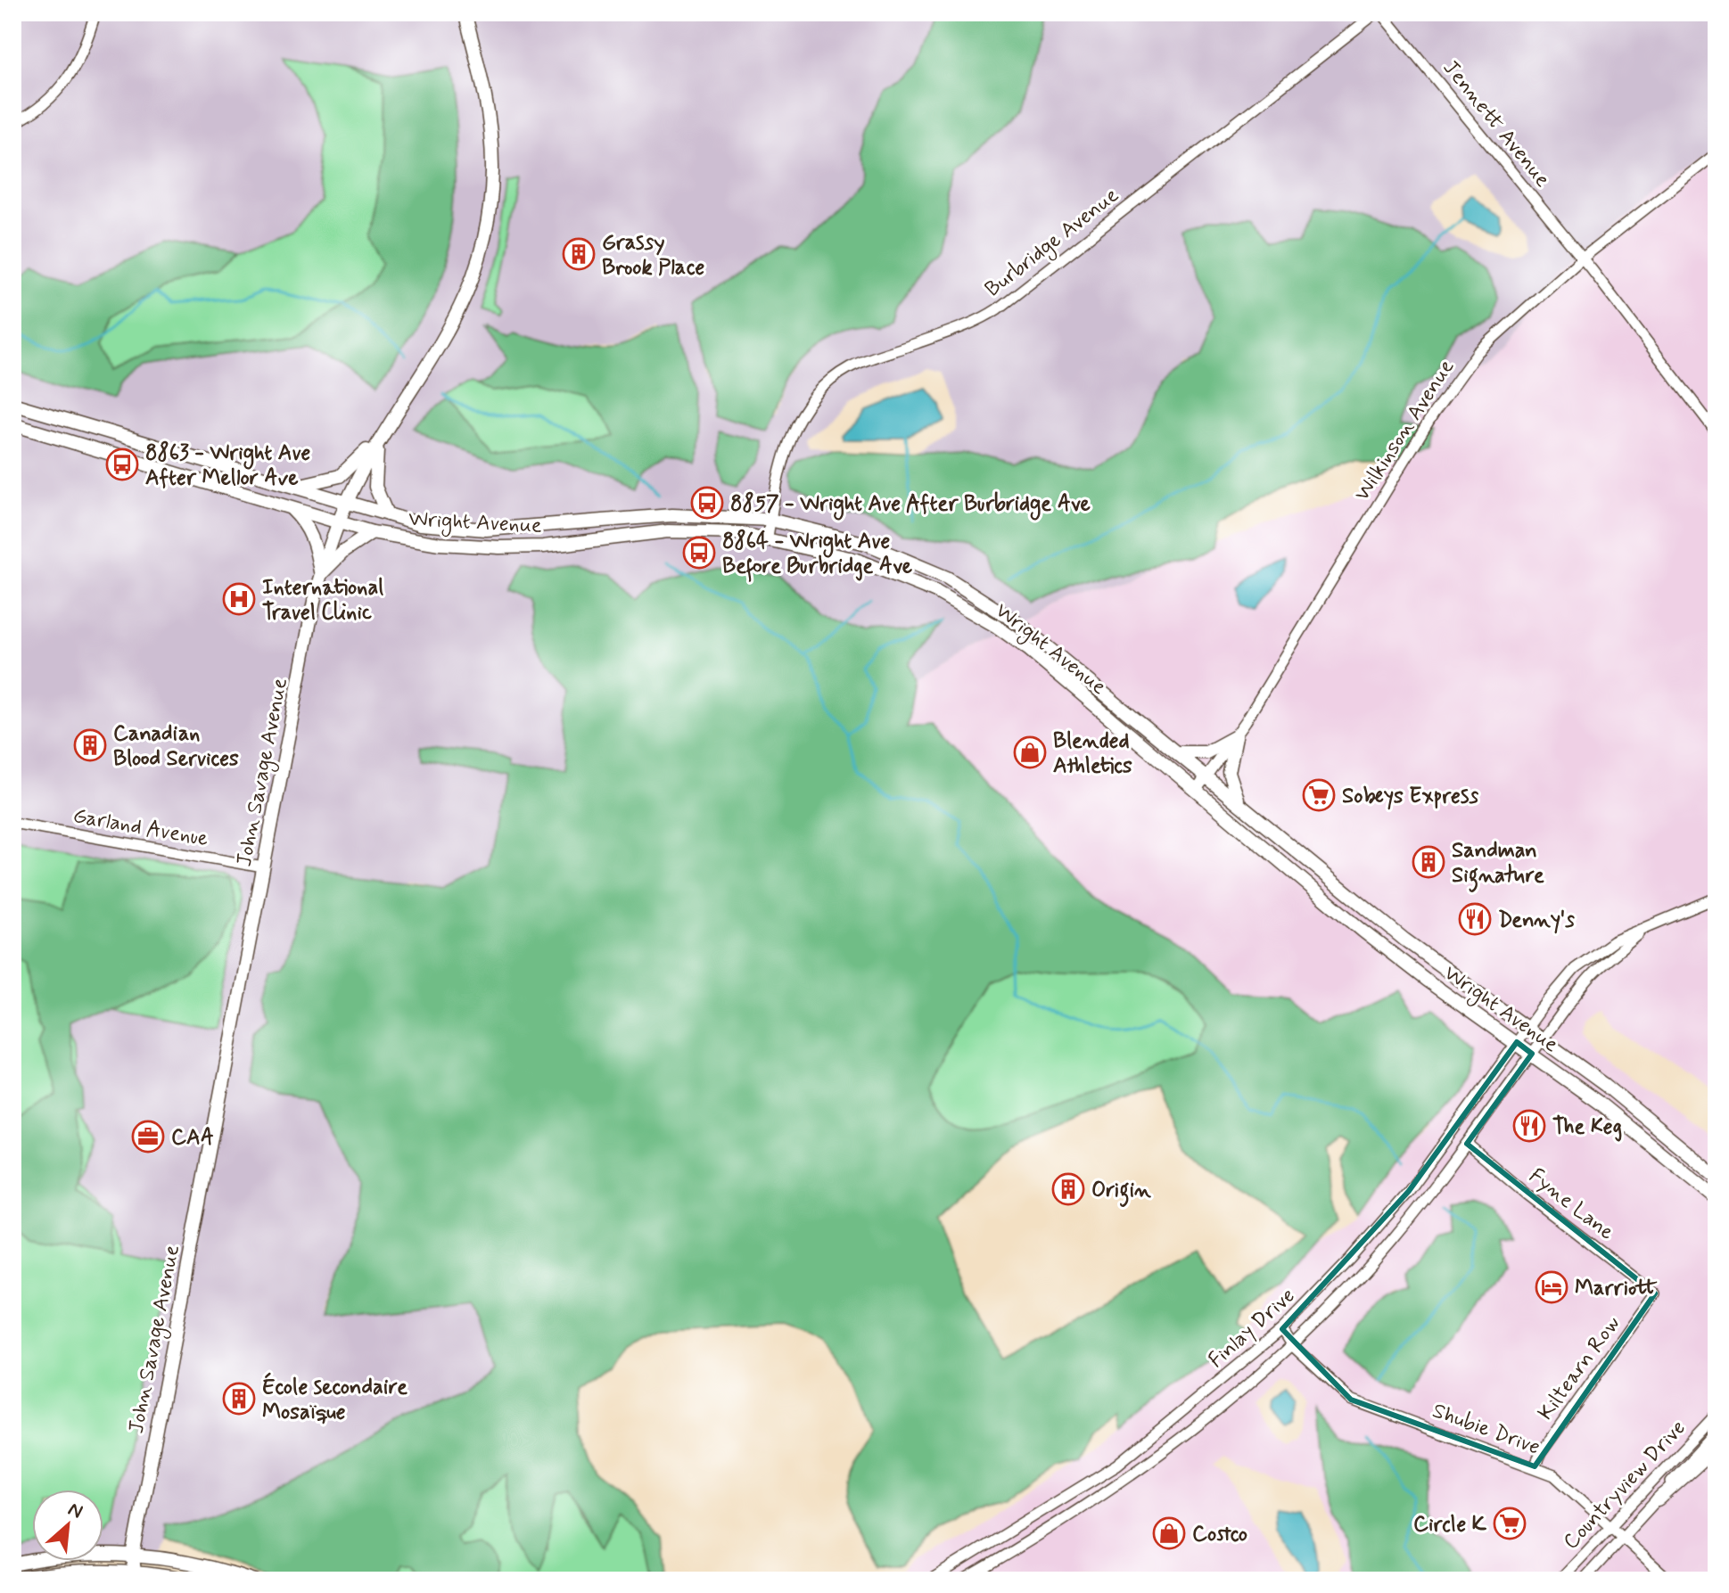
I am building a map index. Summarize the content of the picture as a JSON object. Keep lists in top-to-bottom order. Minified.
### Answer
{"streets":{"main road":["Wright Avenue","John Savage Avenue"],"street":["Jennett Avenue","Burbridge Avenue","Wilkinson Avenue","Garland Avenue","Fyne Lane","Finlay Drive","Kiltearn Row","Shubie Drive","Countryview Drive"]},"crossings":[["Jennett Avenue","Burbridge Avenue"],["Jennett Avenue","Wilkinson Avenue"],["Burbridge Avenue","Wright Avenue"],["Wilkinson Avenue","Wright Avenue"],["Wright Avenue","John Savage Avenue"],["Wright Avenue","Finlay Drive"],["John Savage Avenue","Garland Avenue"],["Fyne Lane","Finlay Drive"],["Fyne Lane","Kiltearn Row"],["Finlay Drive","Shubie Drive"],["Kiltearn Row","Shubie Drive"],["Shubie Drive","Countryview Drive"]],"places":{"building":["Grassy Brook Place","Canadian Blood Services","Sandman Signature","Origin","École secondaire Mosaïque"],"bus stop":["8863 - Wright Ave After Mellor Ave","8857 - Wright Ave After Burbridge Ave","8864 - Wright Ave Before Burbridge Ave"],"hospital":["International Travel Clinic"],"shop":["Blended Athletics","Costco"],"supermarket":["Sobeys Express","Circle K"],"restaurant":["Denny's","The Keg"],"office":["CAA"],"hotel":["Marriott"]},"north":"top right"}
